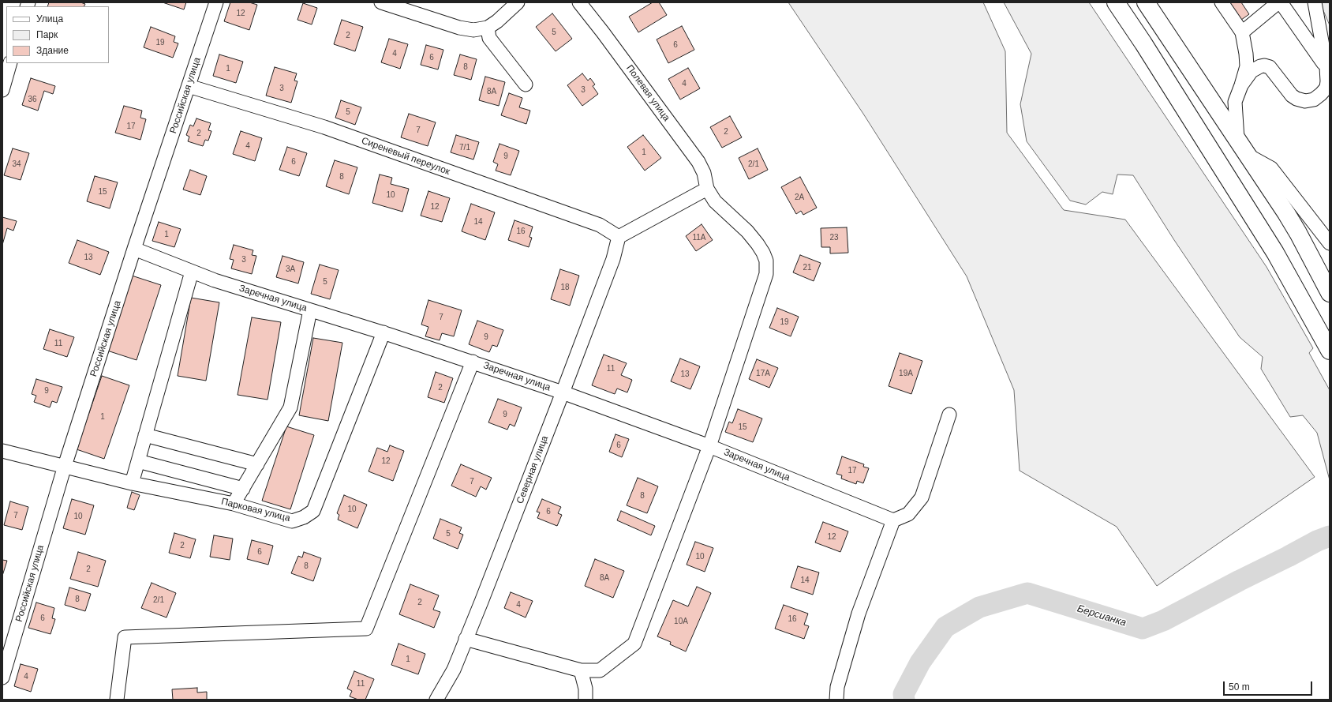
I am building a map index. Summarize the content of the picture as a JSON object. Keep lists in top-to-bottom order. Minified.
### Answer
{"streets":{"street":["Полевая улица","Российская улица","Сиреневый переулок","Заречная улица","Северная улица","Парковая улица"]},"crossings":[["Российская улица","Сиреневый переулок"],["Российская улица","Заречная улица"],["Российская улица","Парковая улица"],["Сиреневый переулок","Северная улица"],["Заречная улица","Северная улица"],["Заречная улица","Парковая улица"]],"water":["Берсианка"],"house_numbers":["12","5","2","19","6","4","6","8","1","4","3","3","8А","36","5","17","7","2","2","4","7/1","1","9","6","34","2/1","8","15","10","2А","12","14","16","1","11А","23","13","3","21","3А","5","18","7","19","9","11","11","17А","19А","13","2","9","9","1","15","6","12","17","7","8","10","6","7","10","5","12","2","6","10","8","2","8А","14","8","2/1","2","4","6","16","10А","1","4","11"],"legend":["Улица","Парк","Здание"],"scale_bar":"50 m"}
